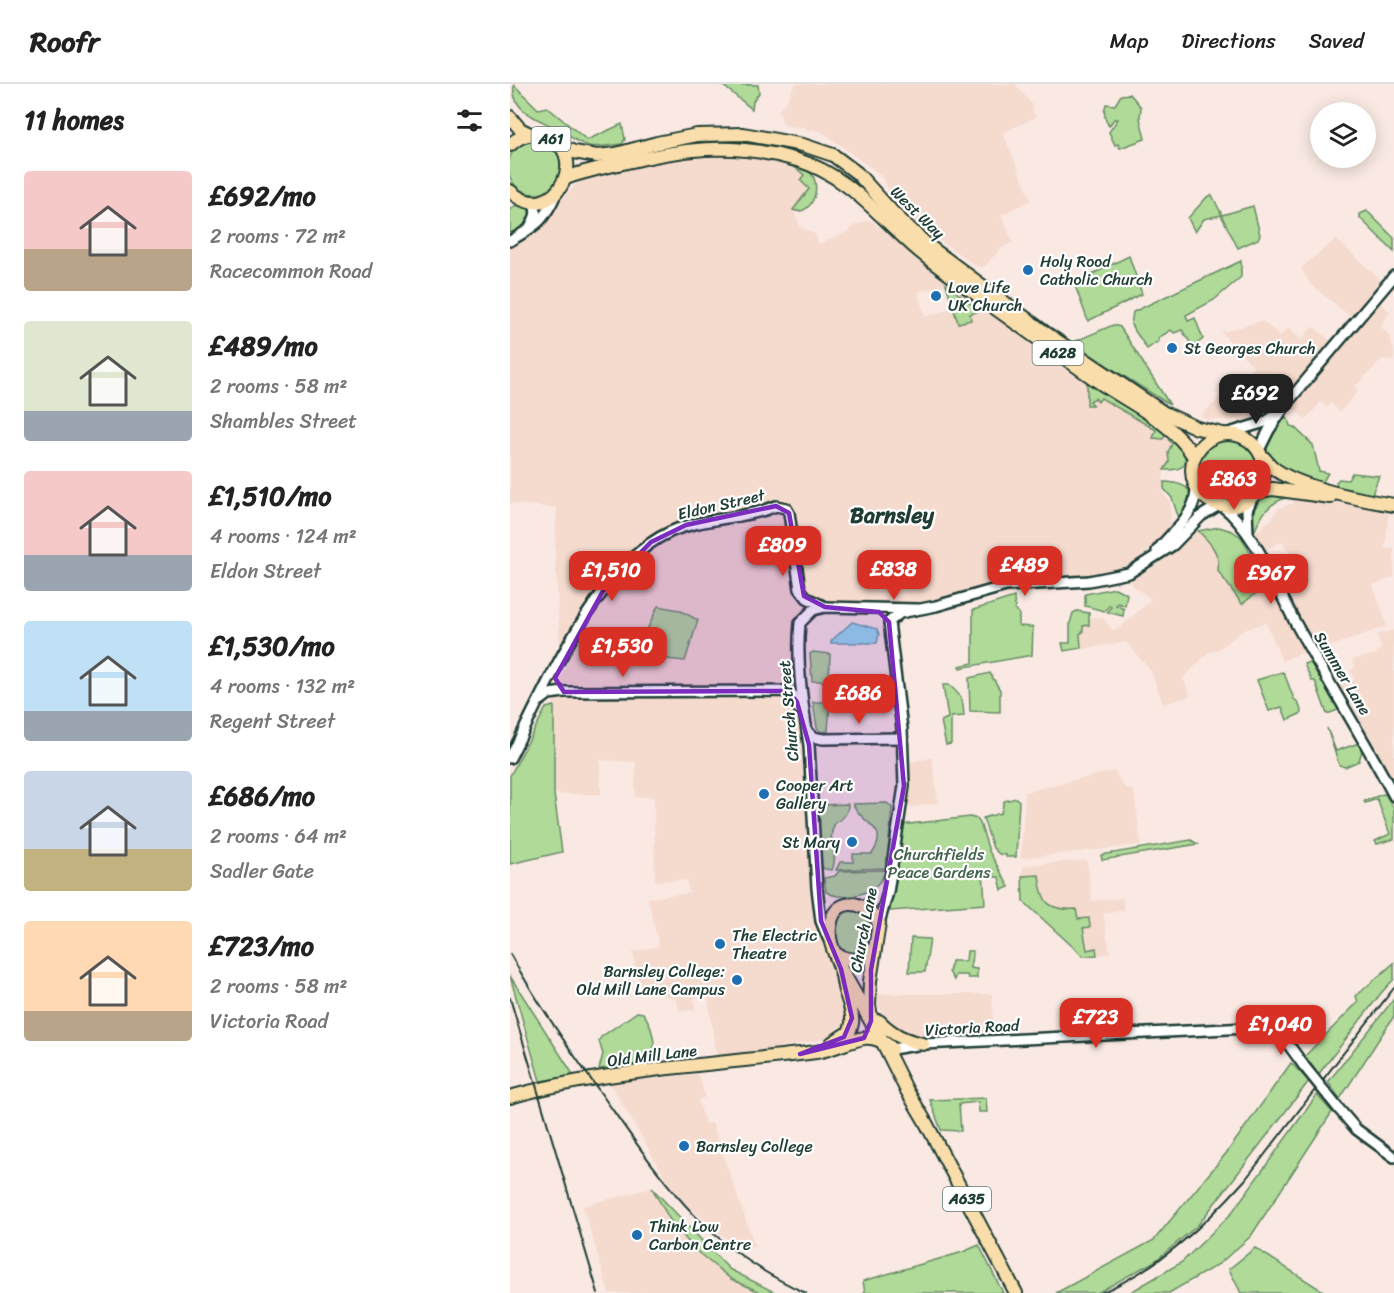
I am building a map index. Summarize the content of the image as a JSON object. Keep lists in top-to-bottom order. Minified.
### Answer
{"streets":{"highway":["A61","West Way","A628","Church Street","Church Lane","Old Mill Lane","A635"],"street":["Eldon Street","Summer Lane","Victoria Road"]},"crossings":[["A61","West Way"],["West Way","Summer Lane"],["Eldon Street","Church Street"],["Church Street","Church Lane"],["Church Street","Old Mill Lane"],["Church Street","A635"],["Church Lane","A635"],["Victoria Road","A635"],["Old Mill Lane","A635"]],"districts":["Barnsley"],"parks":["Churchfields Peace Gardens"],"places":["Holy Rood Catholic Church","Love Life UK Church","St Georges Church","Cooper Art Gallery","St Mary","The Electric Theatre","Barnsley College: Old Mill Lane Campus","Barnsley College","Think Low Carbon Centre"],"page":{"header":"Roofr","nav":["Map","Directions","Saved"],"heading":"11 homes","list":[{"name":"£692/mo","note":"2 rooms · 72 m² · Racecommon Road"},{"name":"£489/mo","note":"2 rooms · 58 m² · Shambles Street"},{"name":"£1,510/mo","note":"4 rooms · 124 m² · Eldon Street"},{"name":"£1,530/mo","note":"4 rooms · 132 m² · Regent Street"},{"name":"£686/mo","note":"2 rooms · 64 m² · Sadler Gate"},{"name":"£723/mo","note":"2 rooms · 58 m² · Victoria Road"}],"price":["£692","£863","£809","£489","£838","£1,510","£967","£1,530","£686","£723","£1,040"]}}
